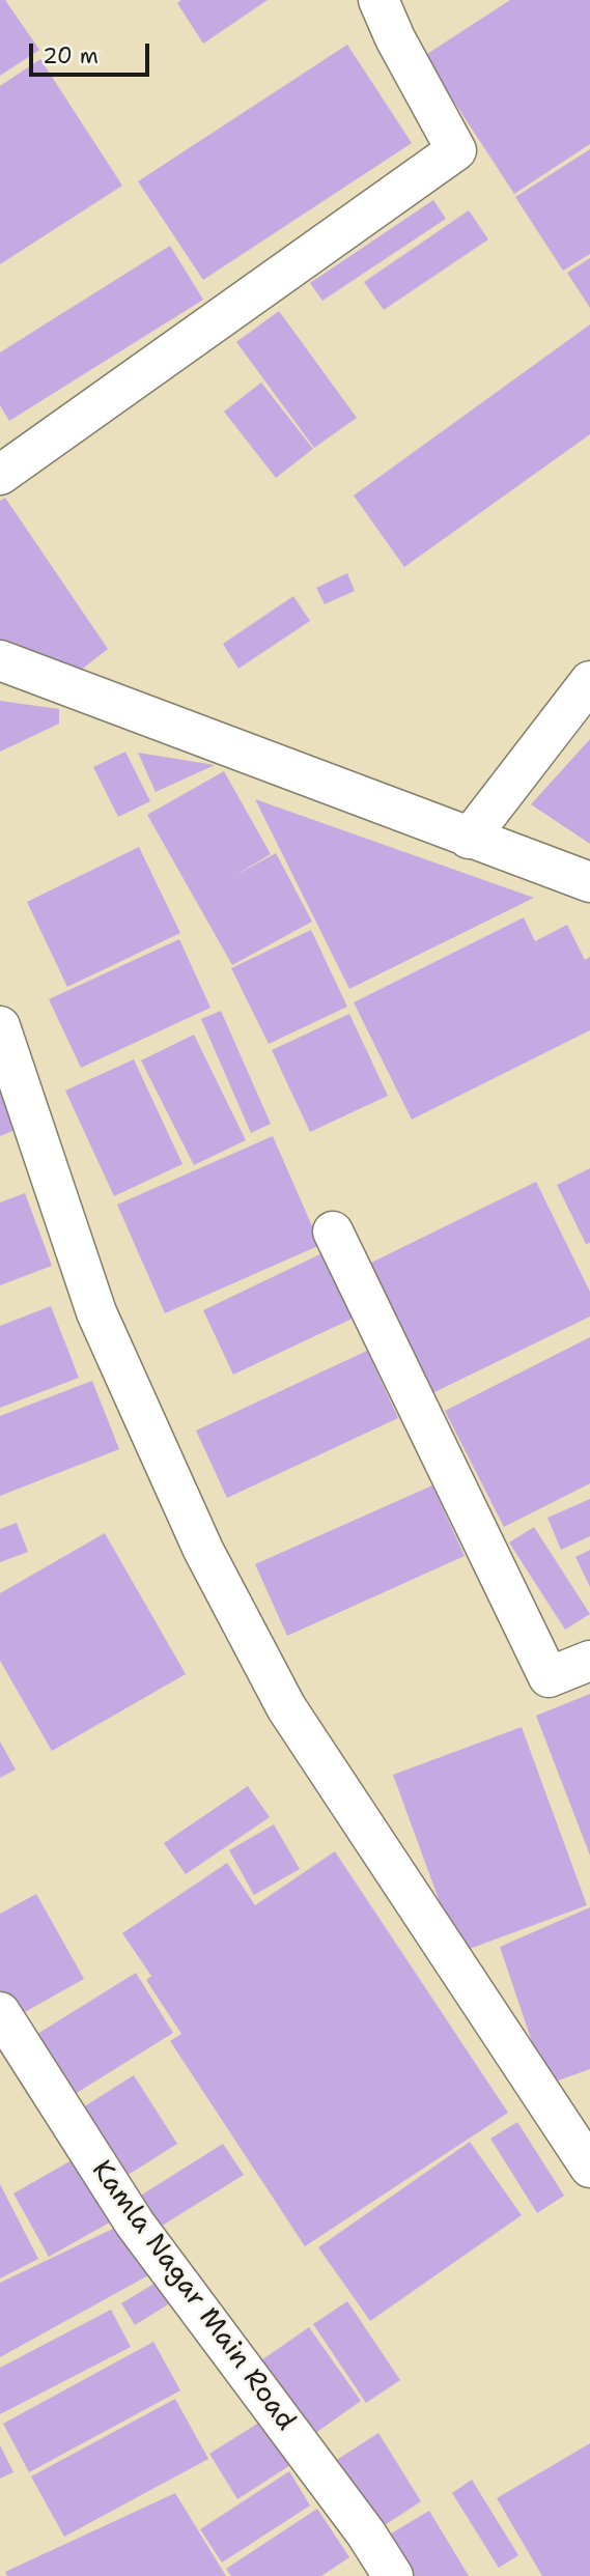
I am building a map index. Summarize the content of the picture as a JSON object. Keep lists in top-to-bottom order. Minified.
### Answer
{"streets":{"street":["Kamla Nagar Main Road"]},"scale_bar":"20 m"}
